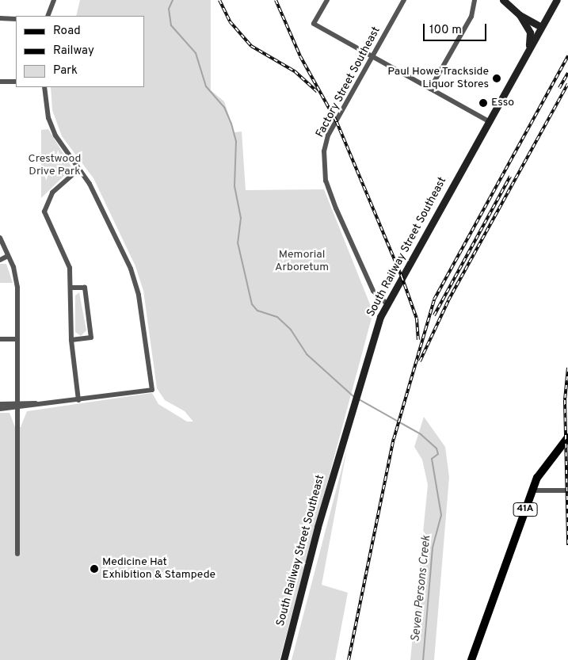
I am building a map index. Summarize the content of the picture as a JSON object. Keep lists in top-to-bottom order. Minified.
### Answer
{"streets":{"main road":["41A"],"street":["Factory Street Southeast","South Railway Street Southeast"]},"crossings":[["Factory Street Southeast","South Railway Street Southeast"]],"water":["Seven Persons Creek"],"parks":["Crestwood Drive Park","Memorial Arboretum"],"places":["Paul Howe Trackside Liquor Stores","Esso","Medicine Hat Exhibition & Stampede"],"legend":["Road","Railway","Park"],"scale_bar":"100 m"}
